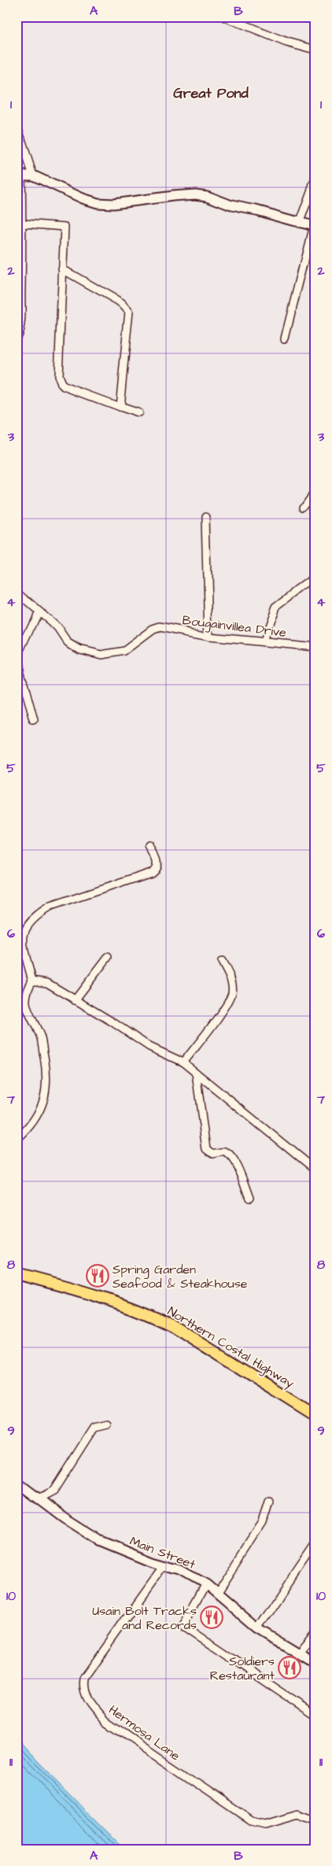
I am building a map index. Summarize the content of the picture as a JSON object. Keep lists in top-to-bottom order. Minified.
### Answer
{"streets":{"main road":["Northern Costal Highway"],"street":["Bougainvillea Drive","Main Street","Hermosa Lane"]},"crossings":[["Main Street","Hermosa Lane"]],"districts":["Great Pond"],"places":{"restaurant":["Spring Garden Seafood & Steakhouse","Usain Bolt Tracks and Records","Soldiers Restaurant"]},"grid":{"columns":["A","B"],"rows":["1","2","3","4","5","6","7","8","9","10","11"]}}
